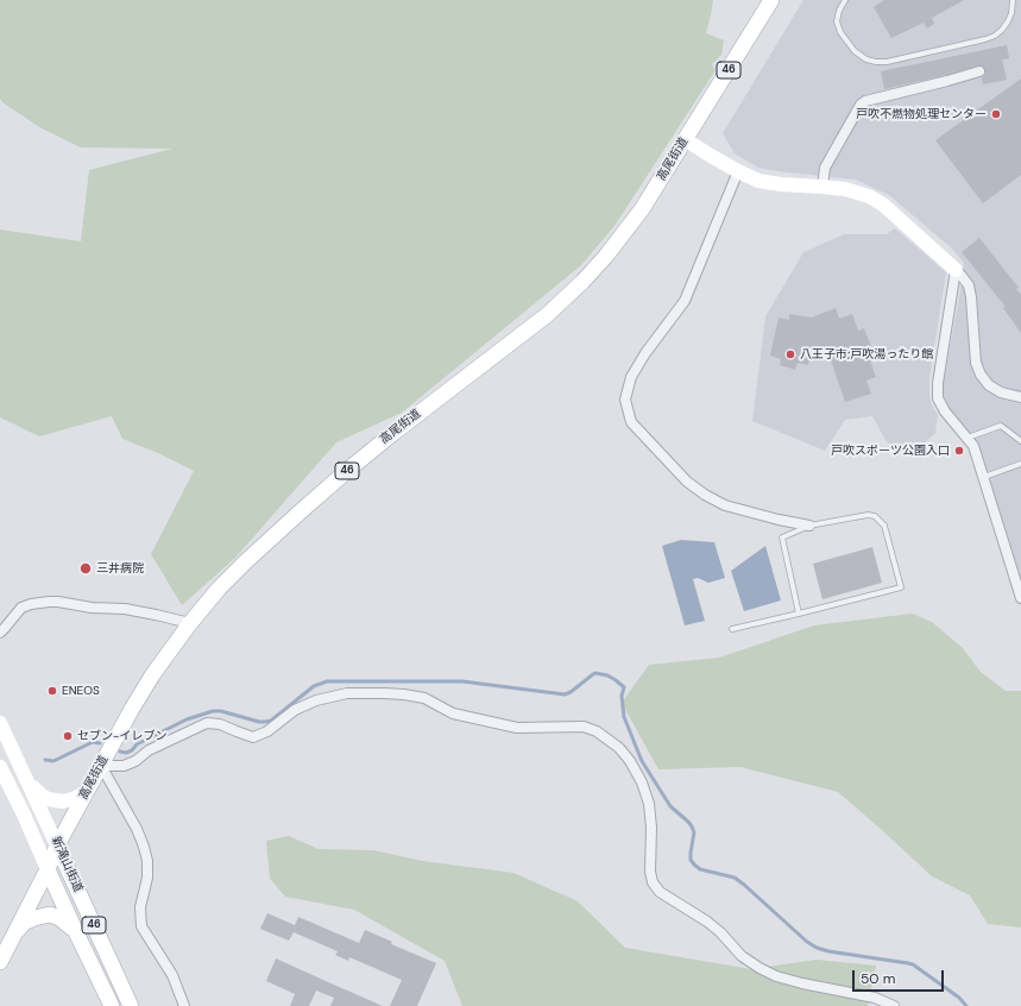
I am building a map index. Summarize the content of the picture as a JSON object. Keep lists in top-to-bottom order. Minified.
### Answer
{"streets":{"main road":["46","高尾街道","新滝山街道"]},"crossings":[["46","高尾街道"],["46","新滝山街道"],["高尾街道","新滝山街道"]],"places":["戸吹不燃物処理センター","八王子市;戸吹湯ったり館","戸吹スポーツ公園入口","三井病院","ENEOS","セブン-イレブン"],"scale_bar":"50 m"}
